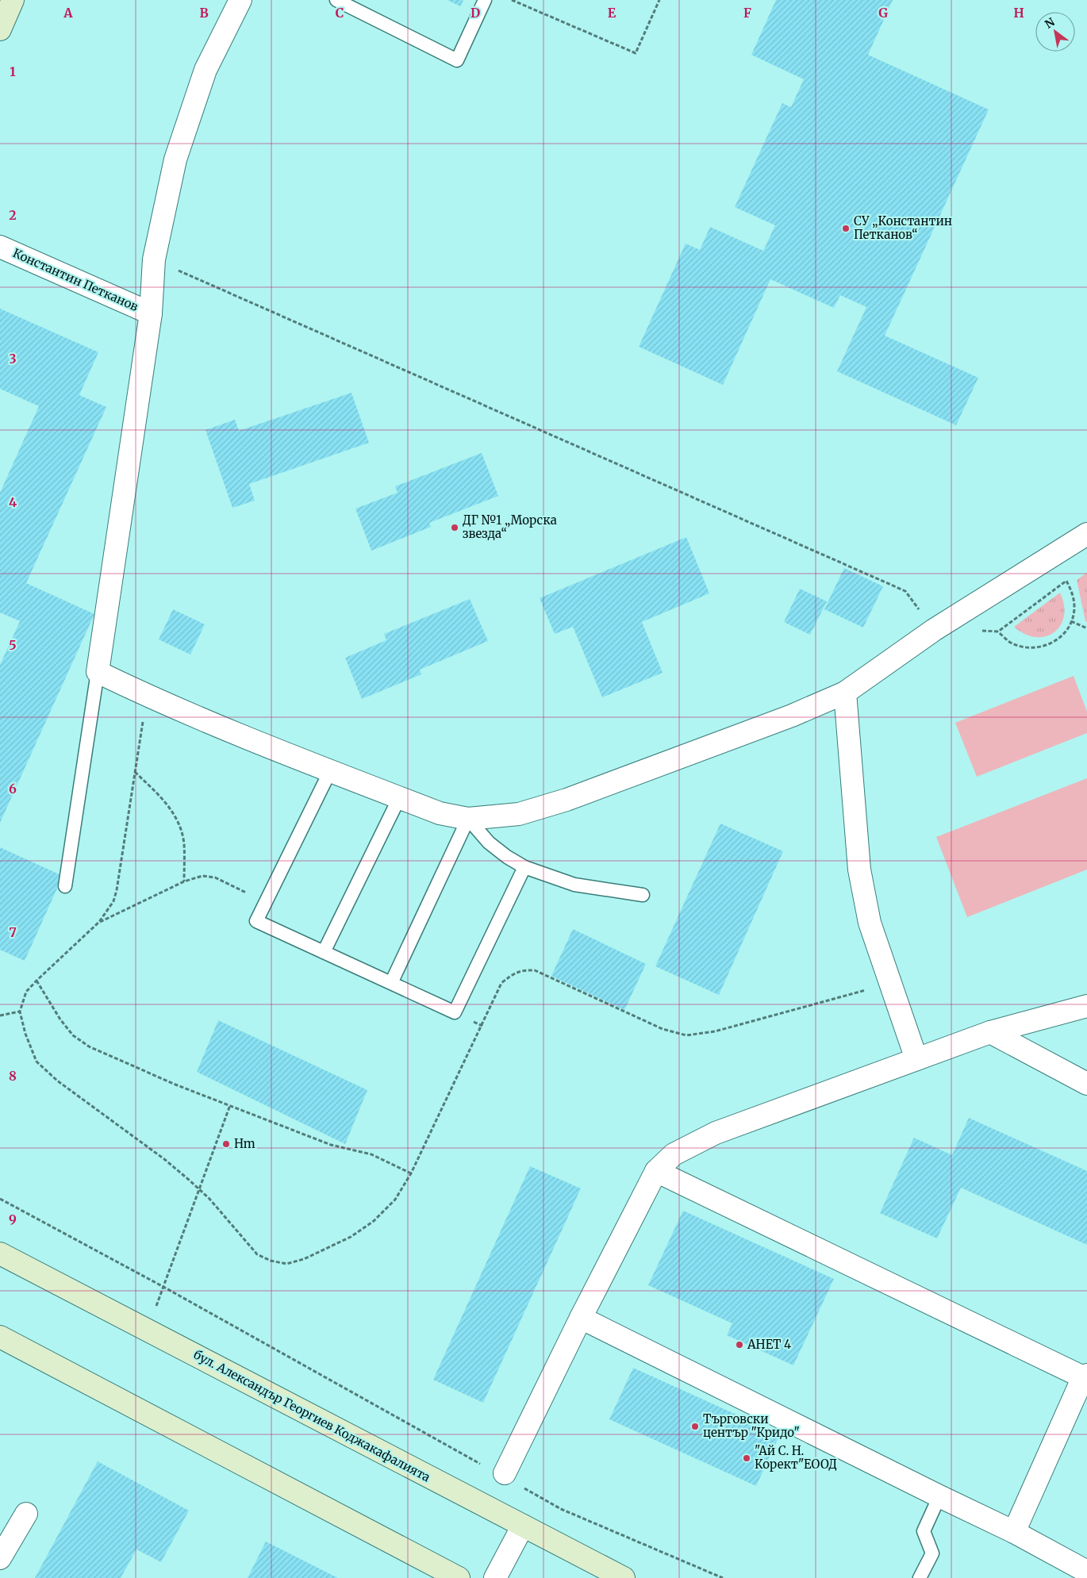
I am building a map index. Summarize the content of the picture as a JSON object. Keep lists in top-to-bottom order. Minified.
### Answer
{"streets":{"main road":["бул. Александър Георгиев Коджакафалията"],"street":["Константин Петканов"]},"places":["СУ „Константин Петканов“","ДГ №1 „Морска звезда“","Hm","АНЕТ 4","Търговски център \"Кридо\"","\"Ай С. Н. Корект\"ЕООД"],"north":"top left","grid":{"columns":["A","B","C","D","E","F","G","H"],"rows":["1","2","3","4","5","6","7","8","9"]}}
